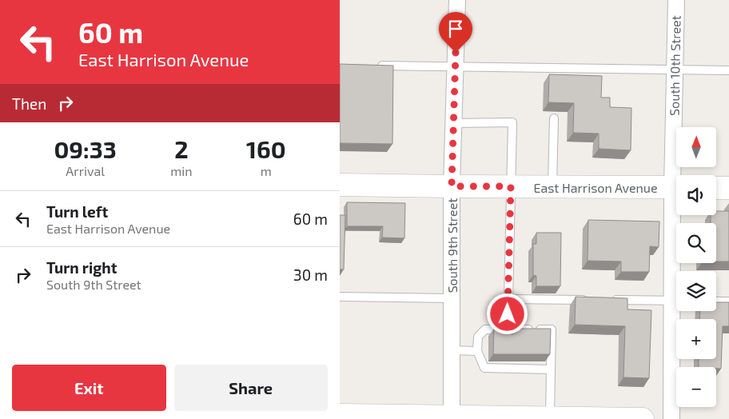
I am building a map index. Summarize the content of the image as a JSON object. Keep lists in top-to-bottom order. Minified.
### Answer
{"streets":{"main road":["East Harrison Avenue"],"street":["South 10th Street","South 9th Street"]},"crossings":[["East Harrison Avenue","South 9th Street"]],"north":"top","page":{"turn":["60 m","East Harrison Avenue"],"then":"Then","eta":["09:33","Arrival","2","min","160","m"],"map_buttons":["+","−"],"list":[{"name":"Turn left","note":"East Harrison Avenue","value":"60 m"},{"name":"Turn right","note":"South 9th Street","value":"30 m"}],"buttons":["Exit","Share"]}}
